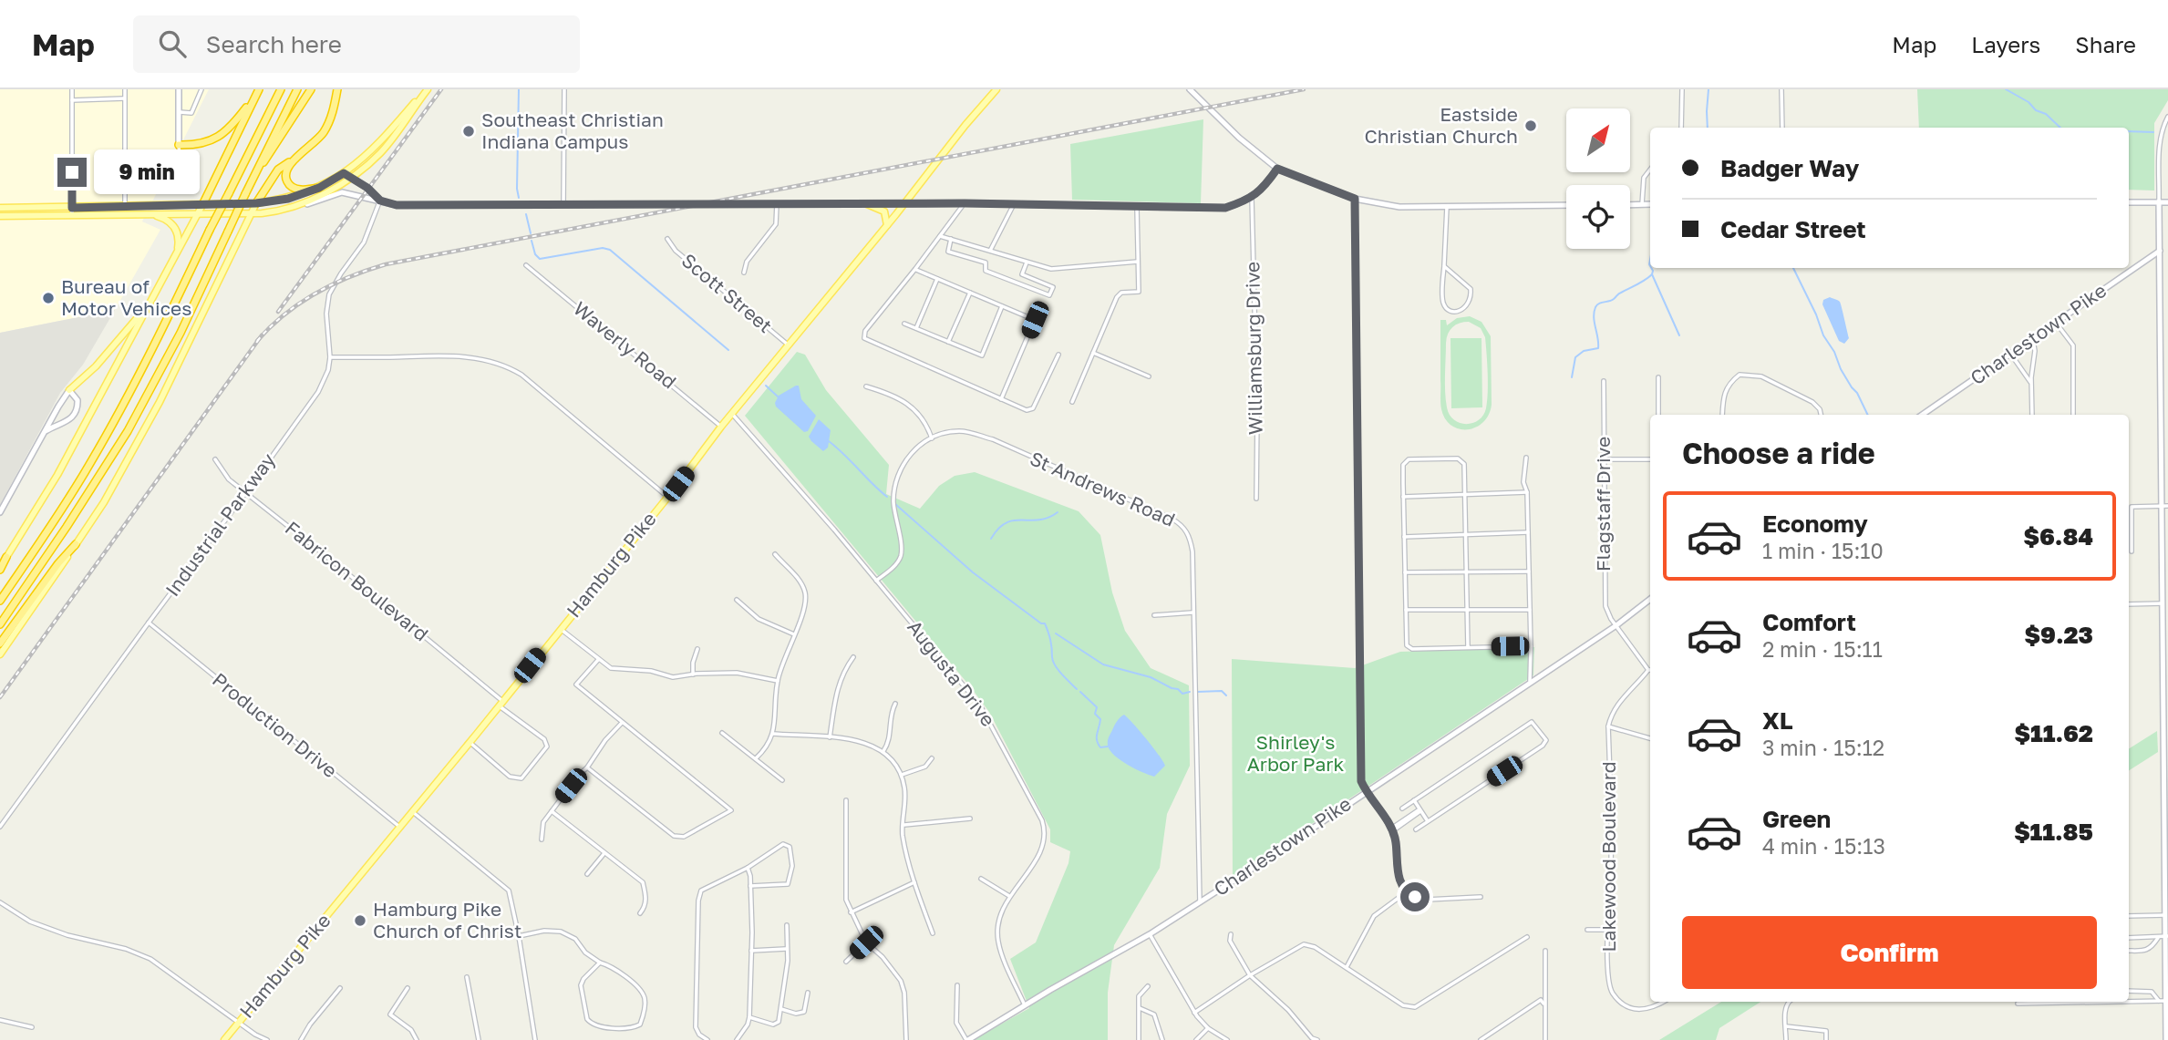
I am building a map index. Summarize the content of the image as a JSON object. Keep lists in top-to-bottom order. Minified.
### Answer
{"streets":{"main road":["Charlestown Pike","Hamburg Pike"],"street":["Scott Street","Waverly Road","Williamsburg Drive","St Andrews Road","Flagstaff Drive","Industrial Parkway","Fabricon Boulevard","Augusta Drive","Production Drive","Lakewood Boulevard"]},"crossings":[["Scott Street","Hamburg Pike"],["Charlestown Pike","St Andrews Road"],["Charlestown Pike","Flagstaff Drive"],["Charlestown Pike","Augusta Drive"],["Charlestown Pike","Lakewood Boulevard"],["Waverly Road","Hamburg Pike"],["St Andrews Road","Augusta Drive"],["Flagstaff Drive","Lakewood Boulevard"],["Industrial Parkway","Fabricon Boulevard"],["Industrial Parkway","Production Drive"],["Hamburg Pike","Fabricon Boulevard"],["Hamburg Pike","Augusta Drive"],["Hamburg Pike","Production Drive"]],"parks":["Shirley's Arbor Park"],"places":["Eastside Christian Church","Southeast Christian Indiana Campus","Bureau of Motor Vehices","Hamburg Pike Church of Christ"],"north":"top right","page":{"header":"Map","search":"Search here","nav":["Map","Layers","Share"],"banner":["Badger Way","Cedar Street"],"bubble":"9 min","heading":"Choose a ride","list":[{"name":"Economy","note":"1 min · 15:10","value":"$6.84"},{"name":"Comfort","note":"2 min · 15:11","value":"$9.23"},{"name":"XL","note":"3 min · 15:12","value":"$11.62"},{"name":"Green","note":"4 min · 15:13","value":"$11.85"}],"buttons":"Confirm"}}
